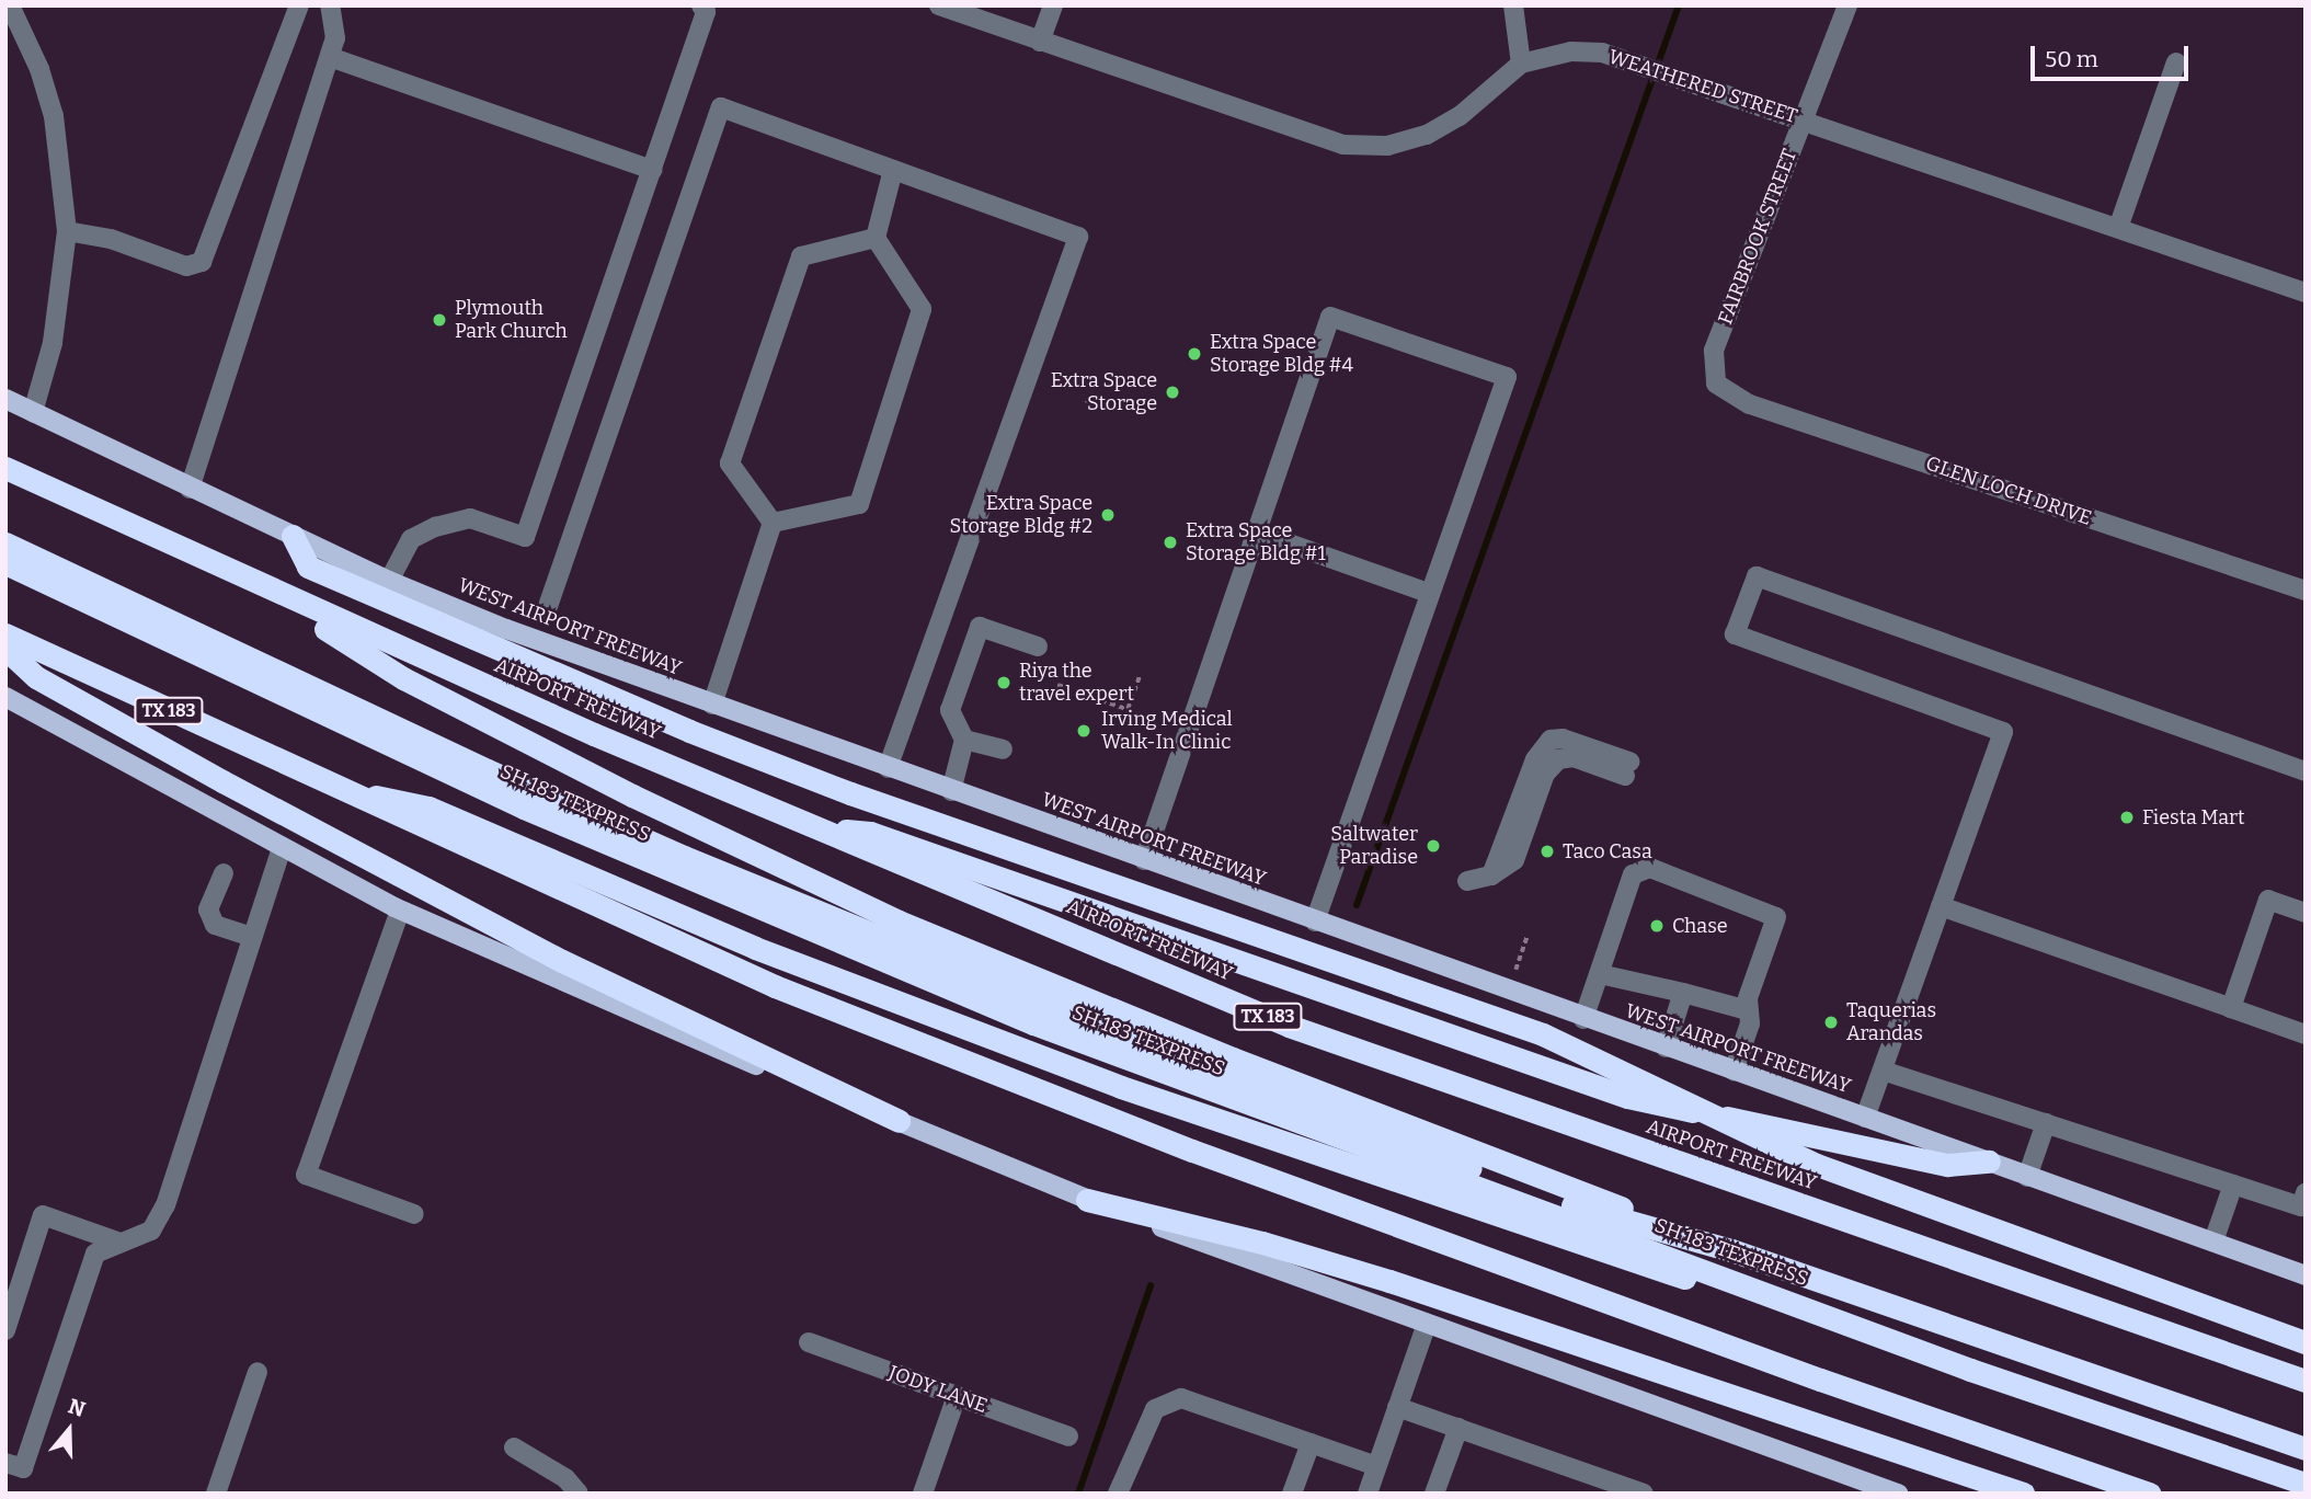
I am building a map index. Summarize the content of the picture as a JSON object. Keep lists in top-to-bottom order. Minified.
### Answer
{"streets":{"highway":["AIRPORT FREEWAY","TX 183","SH 183 TEXPRESS"],"main road":["WEST AIRPORT FREEWAY"],"street":["WEATHERED STREET","FAIRBROOK STREET","GLEN LOCH DRIVE","JODY LANE"]},"crossings":[["WEATHERED STREET","FAIRBROOK STREET"],["FAIRBROOK STREET","GLEN LOCH DRIVE"]],"places":["Plymouth Park Church","Extra Space Storage Bldg #4","Extra Space Storage","Extra Space Storage Bldg #2","Extra Space Storage Bldg #1","Riya the travel expert","Irving Medical Walk-In Clinic","Fiesta Mart","Saltwater Paradise","Taco Casa","Chase","Taquerias Arandas"],"scale_bar":"50 m","north":"top"}
